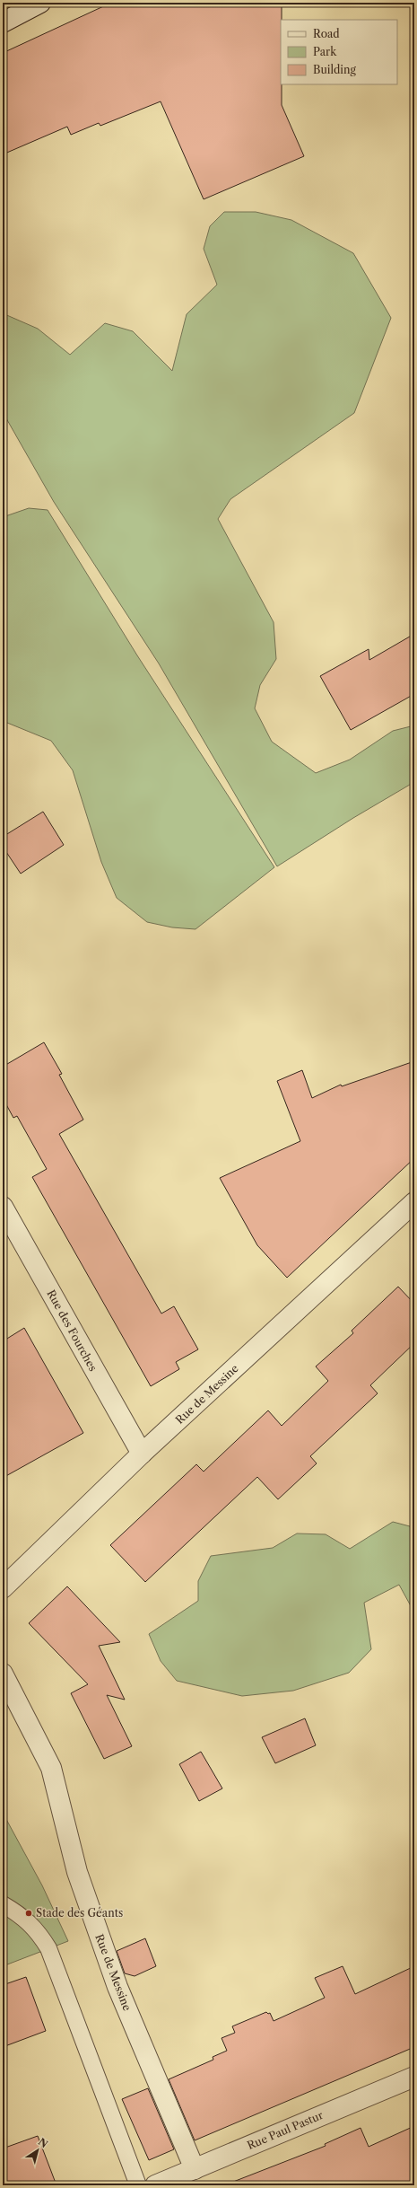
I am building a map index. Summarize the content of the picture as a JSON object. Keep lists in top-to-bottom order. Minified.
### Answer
{"streets":{"street":["Rue des Fourches","Rue de Messine","Rue Paul Pastur"]},"crossings":[["Rue des Fourches","Rue de Messine"],["Rue de Messine","Rue Paul Pastur"]],"places":["Stade des Géants"],"legend":["Road","Park","Building"],"north":"top right"}
